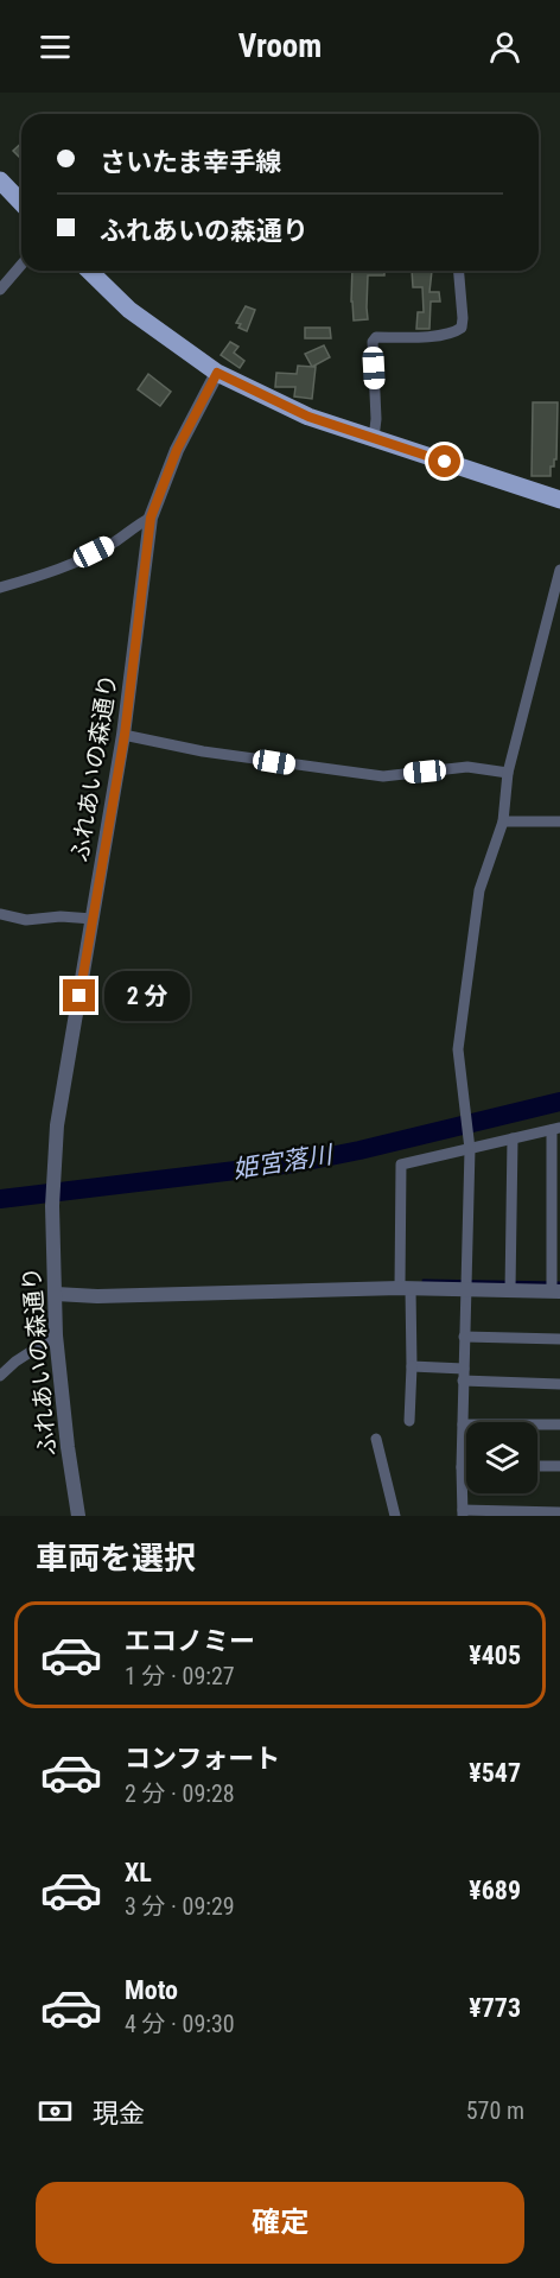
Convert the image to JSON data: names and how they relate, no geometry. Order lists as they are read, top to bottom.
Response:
{
  "streets": {
    "street": ["ふれあいの森通り"]
  },
  "water": ["姫宮落川"],
  "page": {
    "header": "Vroom",
    "banner": ["さいたま幸手線", "ふれあいの森通り"],
    "bubble": "2 分",
    "heading": "車両を選択",
    "list": [
      {
        "name": "エコノミー",
        "note": "1 分 · 09:27",
        "value": "¥405"
      },
      {
        "name": "コンフォート",
        "note": "2 分 · 09:28",
        "value": "¥547"
      },
      {
        "name": "XL",
        "note": "3 分 · 09:29",
        "value": "¥689"
      },
      {
        "name": "Moto",
        "note": "4 分 · 09:30",
        "value": "¥773"
      }
    ],
    "pay": ["現金", "570 m"],
    "buttons": "確定"
  }
}
